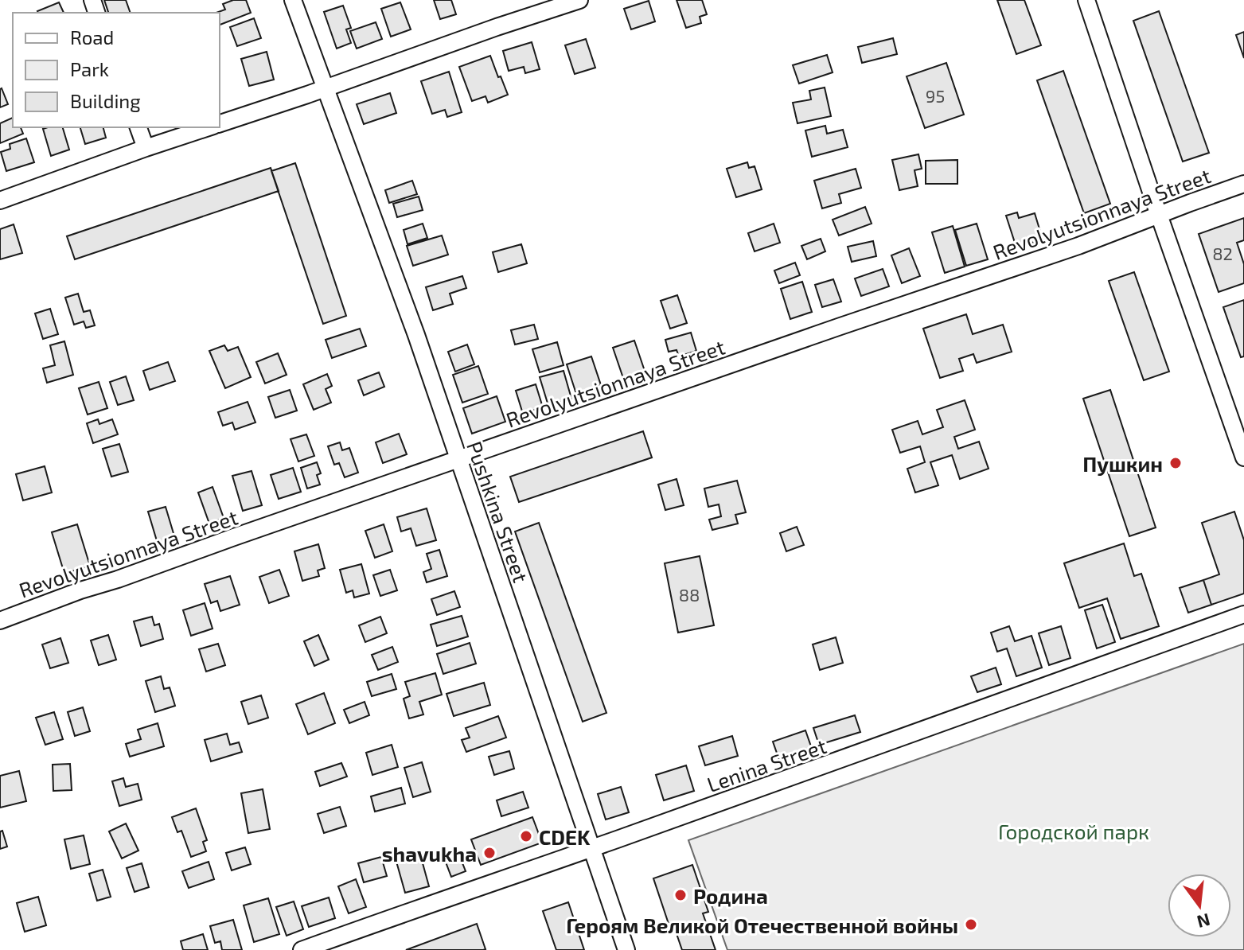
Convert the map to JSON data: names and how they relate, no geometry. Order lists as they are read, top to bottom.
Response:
{
  "streets": {
    "street": ["Revolyutsionnaya Street", "Pushkina Street", "Lenina Street"]
  },
  "crossings": [
    ["Revolyutsionnaya Street", "Pushkina Street"],
    ["Pushkina Street", "Lenina Street"]
  ],
  "parks": ["Городской парк"],
  "places": [
    "Пушкин",
    "CDEK",
    "shavukha",
    "Родина",
    "Героям Великой Отечественной войны"
  ],
  "house_numbers": ["95", "82", "88"],
  "legend": ["Road", "Park", "Building"],
  "north": "bottom"
}
